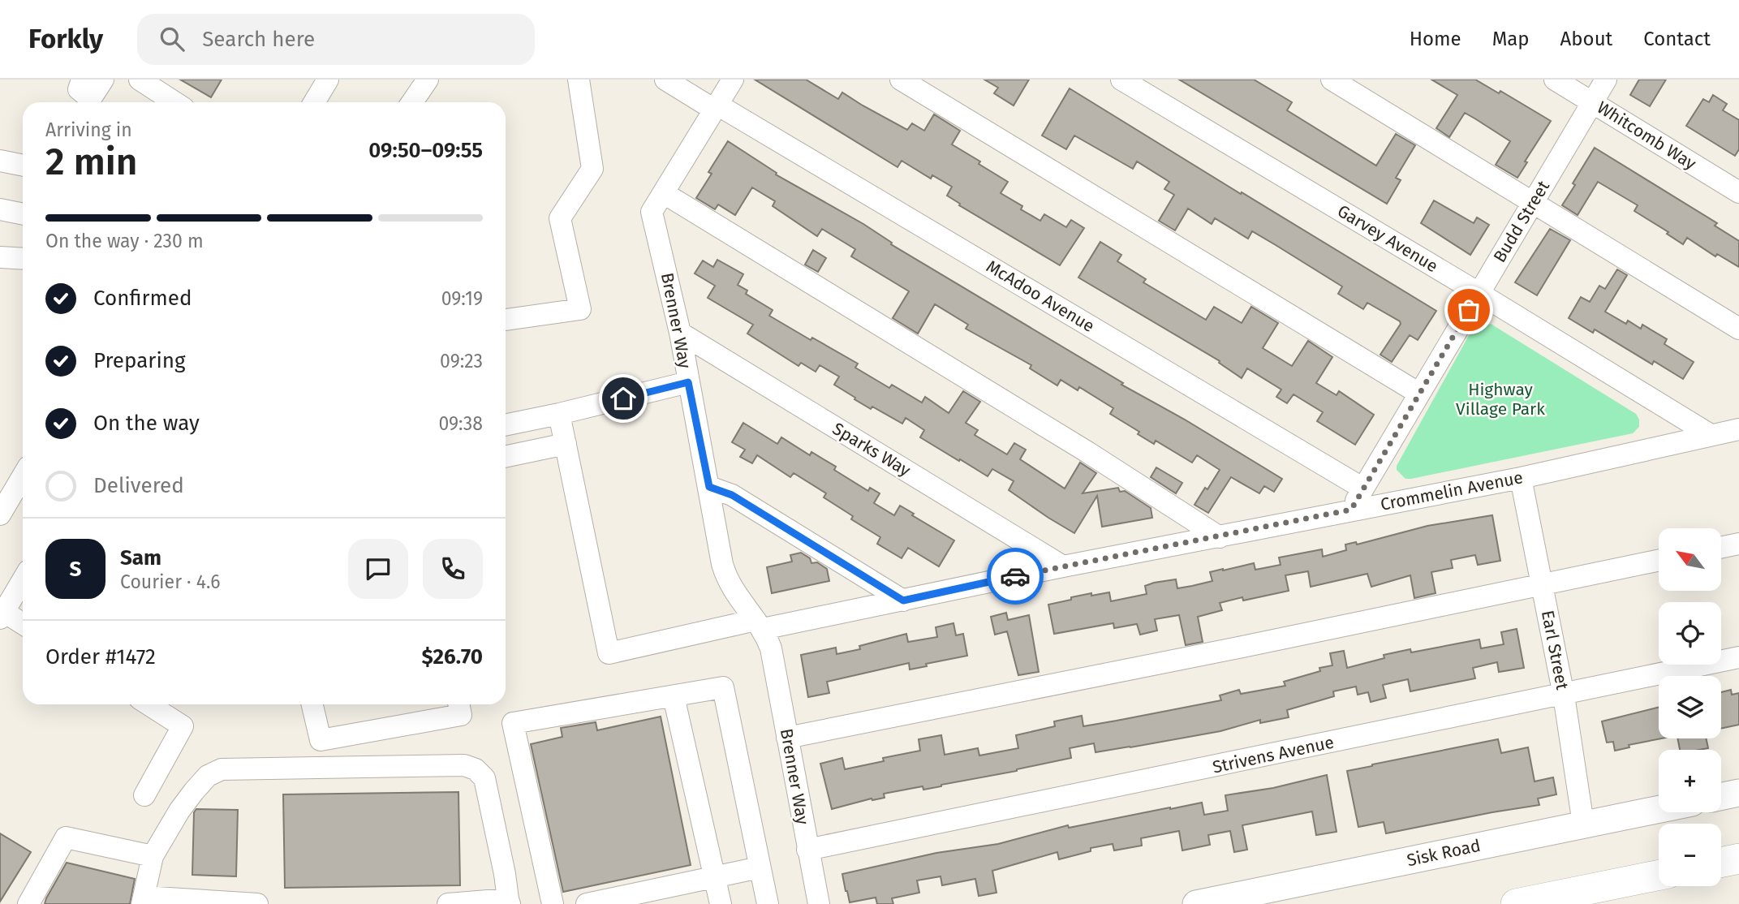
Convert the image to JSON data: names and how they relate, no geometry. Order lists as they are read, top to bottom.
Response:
{
  "streets": {
    "main road": ["Sisk Road"],
    "street": [
      "Whitcomb Way",
      "Budd Street",
      "Garvey Avenue",
      "McAdoo Avenue",
      "Brenner Way",
      "Sparks Way",
      "Crommelin Avenue",
      "Earl Street",
      "Strivens Avenue"
    ]
  },
  "crossings": [
    ["Whitcomb Way", "Budd Street"],
    ["Budd Street", "Garvey Avenue"],
    ["Budd Street", "McAdoo Avenue"],
    ["Budd Street", "Crommelin Avenue"],
    ["Garvey Avenue", "Crommelin Avenue"],
    ["McAdoo Avenue", "Brenner Way"],
    ["Brenner Way", "Sparks Way"],
    ["Brenner Way", "Crommelin Avenue"],
    ["Brenner Way", "Strivens Avenue"],
    ["Sparks Way", "Crommelin Avenue"],
    ["Crommelin Avenue", "Earl Street"],
    ["Earl Street", "Strivens Avenue"],
    ["Earl Street", "Sisk Road"]
  ],
  "parks": ["Highway Village Park"],
  "north": "top left",
  "page": {
    "header": "Forkly",
    "search": "Search here",
    "nav": [
      "Home",
      "Map",
      "About",
      "Contact"
    ],
    "heading": ["2 min", "Arriving in", "09:50–09:55"],
    "panel": [
      "Sam",
      "Courier · 4.6",
      "Order #1472",
      "$26.70"
    ],
    "bar": "On the way · 230 m",
    "list": [
      ["Confirmed", "09:19"],
      ["Preparing", "09:23"],
      ["On the way", "09:38"],
      "Delivered"
    ],
    "map_buttons": ["+", "−"],
    "round": "S"
  }
}
